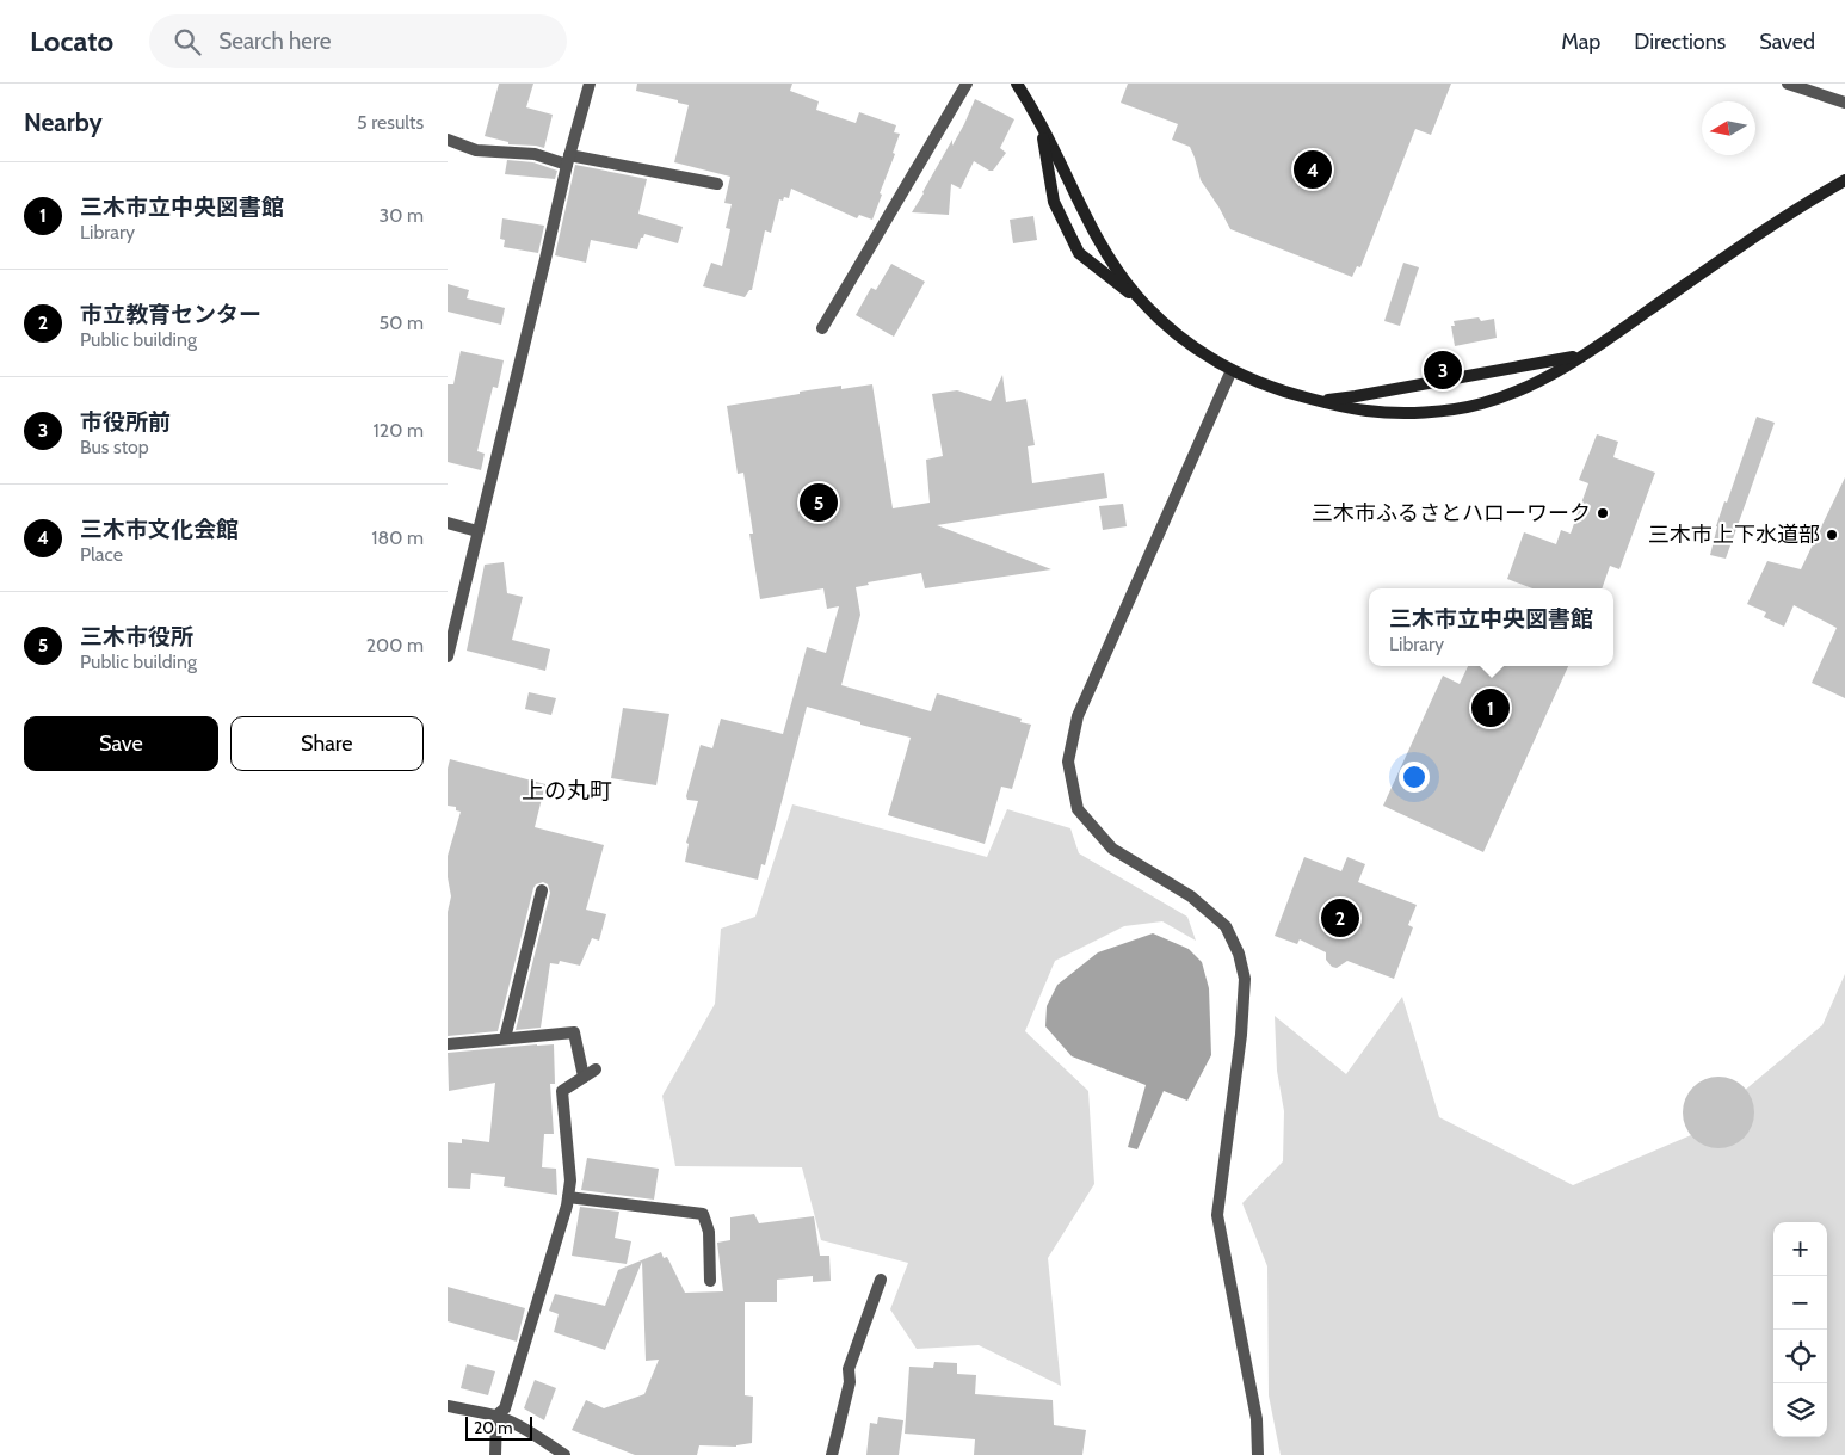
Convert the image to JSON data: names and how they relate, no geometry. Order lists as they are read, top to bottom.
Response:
{
  "districts": ["上の丸町"],
  "places": ["三木市ふるさとハローワーク", "三木市上下水道部"],
  "scale_bar": "20 m",
  "north": "left",
  "page": {
    "header": "Locato",
    "search": "Search here",
    "nav": ["Map", "Directions", "Saved"],
    "heading": ["Nearby", "5 results"],
    "pins": [
      "4",
      "3",
      "5",
      "1",
      "2"
    ],
    "list": [
      {
        "mark": "1",
        "name": "三木市立中央図書館",
        "note": "Library",
        "value": "30 m"
      },
      {
        "mark": "2",
        "name": "市立教育センター",
        "note": "Public building",
        "value": "50 m"
      },
      {
        "mark": "3",
        "name": "市役所前",
        "note": "Bus stop",
        "value": "120 m"
      },
      {
        "mark": "4",
        "name": "三木市文化会館",
        "note": "Place",
        "value": "180 m"
      },
      {
        "mark": "5",
        "name": "三木市役所",
        "note": "Public building",
        "value": "200 m"
      }
    ],
    "popup": ["三木市立中央図書館", "Library"],
    "buttons": ["Save", "Share"],
    "map_buttons": ["+", "−"],
    "scale": "20 m"
  }
}
